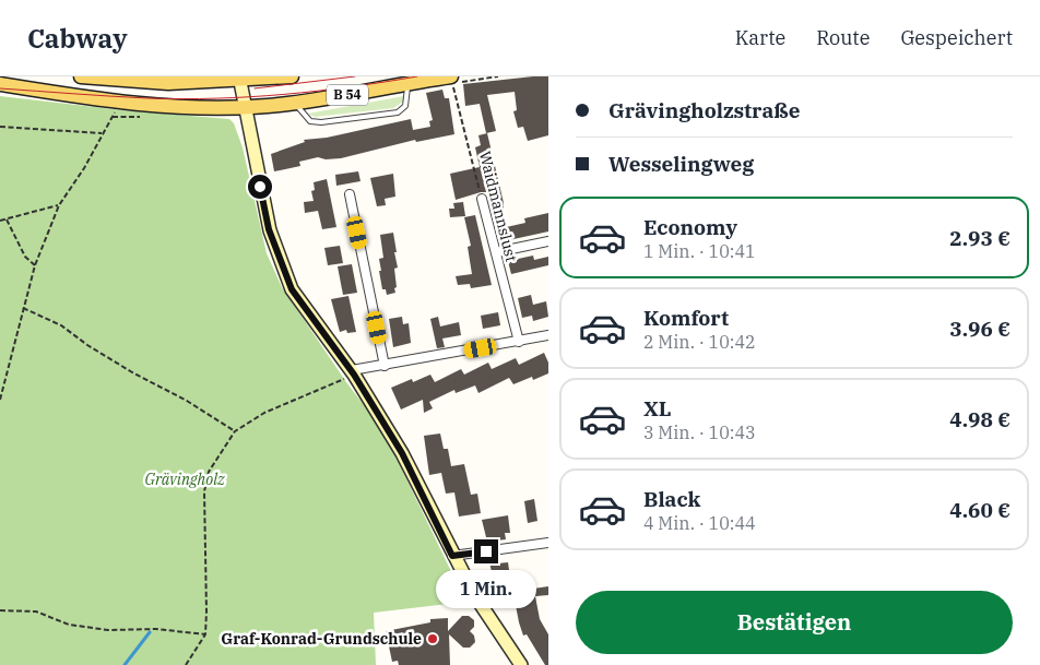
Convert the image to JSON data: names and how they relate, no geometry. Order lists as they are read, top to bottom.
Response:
{
  "streets": {
    "main road": ["B 54"],
    "street": ["Waidmannslust"]
  },
  "crossings": [
    ["B 54", "Waidmannslust"]
  ],
  "parks": ["Grävingholz"],
  "places": ["Graf-Konrad-Grundschule"],
  "page": {
    "header": "Cabway",
    "nav": ["Karte", "Route", "Gespeichert"],
    "banner": ["Grävingholzstraße", "Wesselingweg"],
    "list": [
      {
        "name": "Economy",
        "note": "1 Min. · 10:41",
        "value": "2.93 €"
      },
      {
        "name": "Komfort",
        "note": "2 Min. · 10:42",
        "value": "3.96 €"
      },
      {
        "name": "XL",
        "note": "3 Min. · 10:43",
        "value": "4.98 €"
      },
      {
        "name": "Black",
        "note": "4 Min. · 10:44",
        "value": "4.60 €"
      }
    ],
    "bubble": "1 Min.",
    "buttons": "Bestätigen"
  }
}
